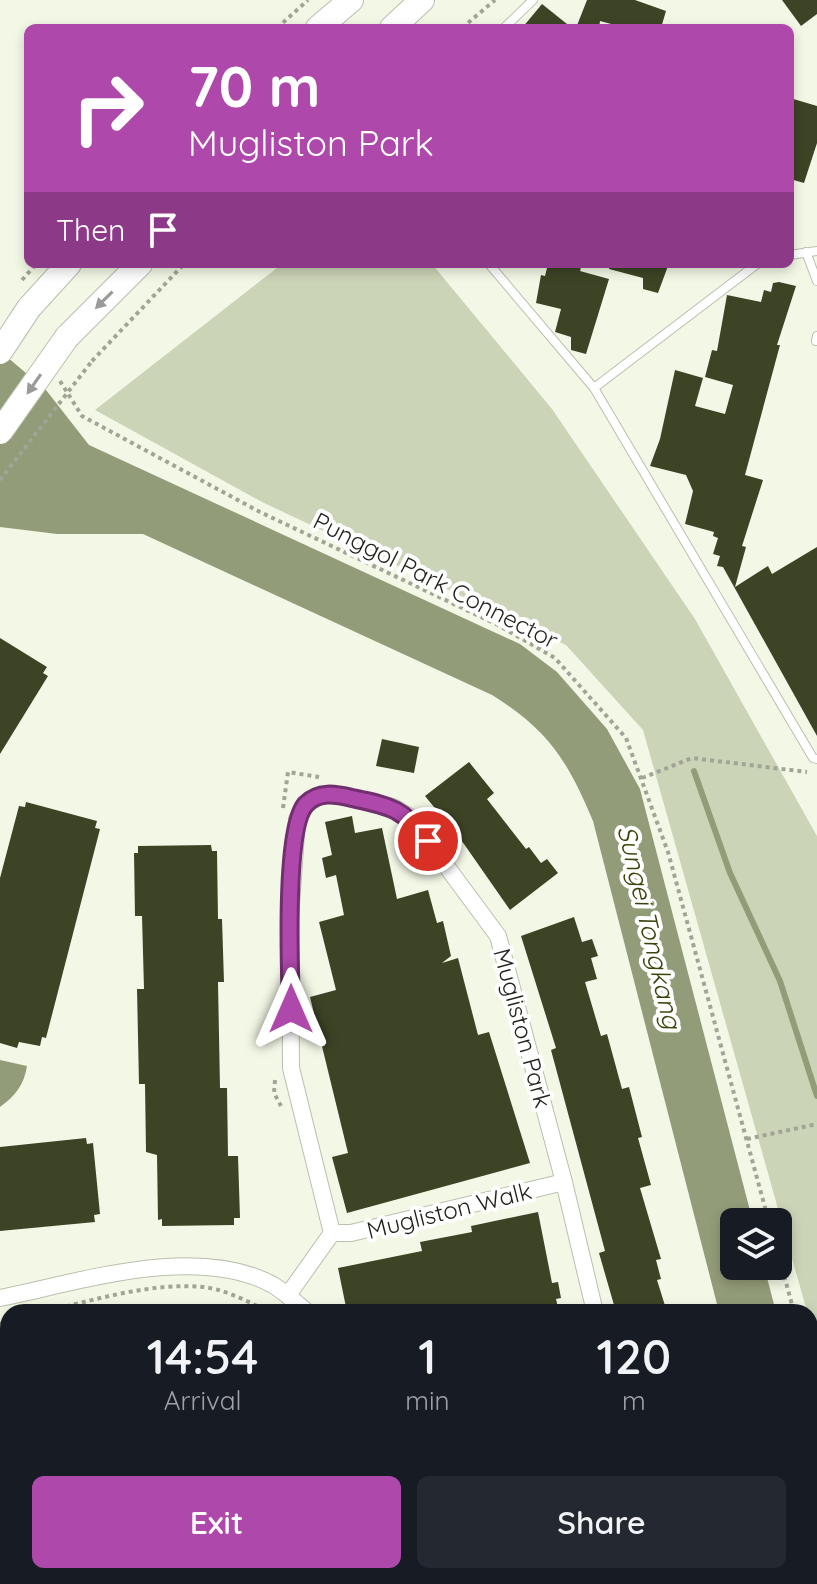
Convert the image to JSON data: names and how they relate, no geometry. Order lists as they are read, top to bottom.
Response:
{
  "streets": {
    "street": ["Mugliston Park", "Mugliston Walk"],
    "path": ["Punggol Park Connector"]
  },
  "crossings": [
    ["Mugliston Park", "Mugliston Walk"]
  ],
  "water": ["Sungei Tongkang"],
  "page": {
    "turn": ["70 m", "Mugliston Park"],
    "then": "Then",
    "eta": [
      "14:54",
      "Arrival",
      "1",
      "min",
      "120",
      "m"
    ],
    "buttons": ["Exit", "Share"]
  }
}
